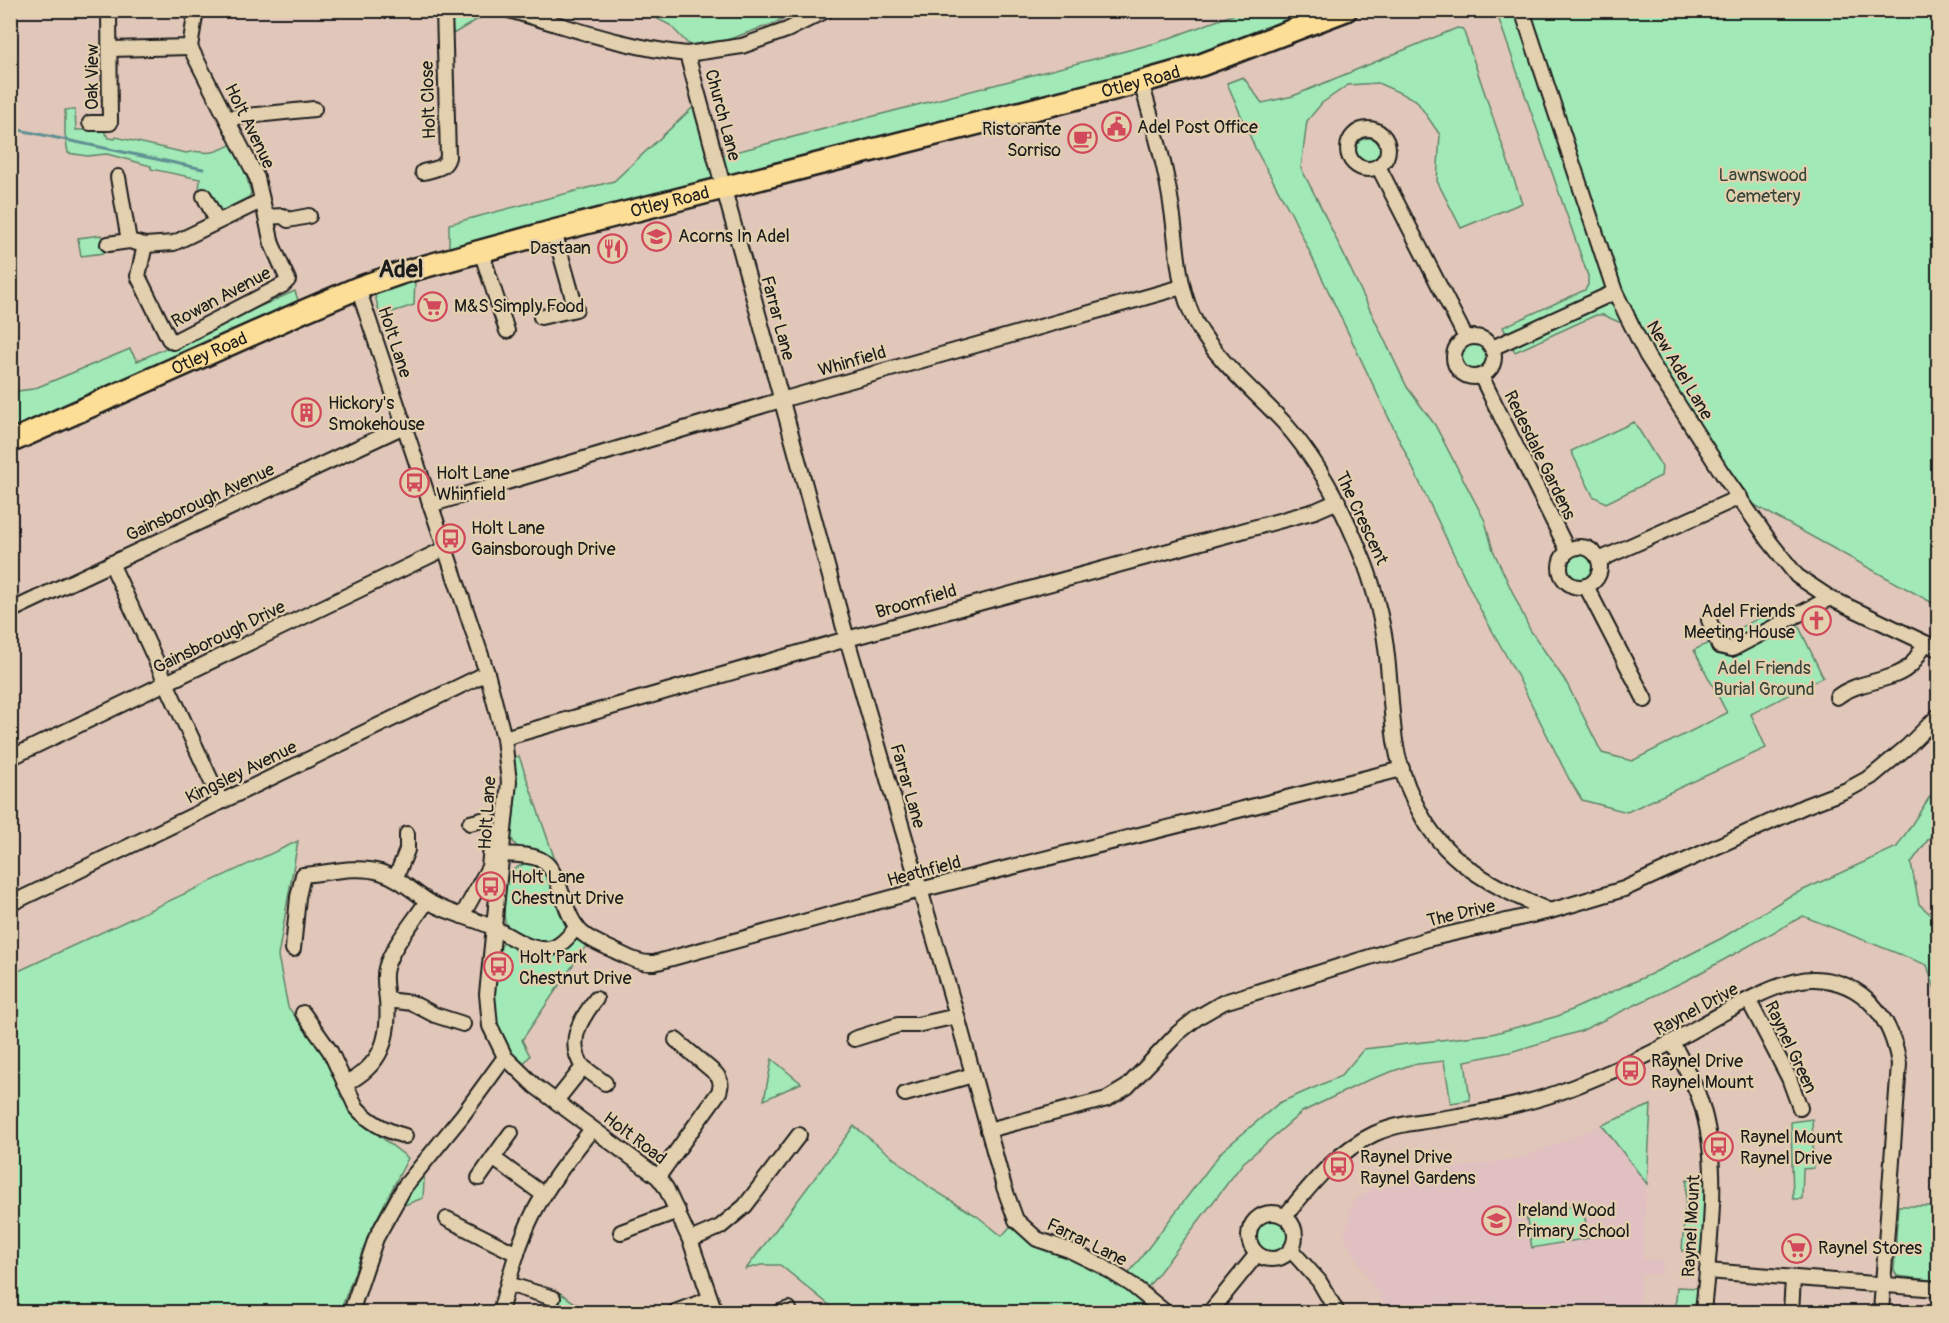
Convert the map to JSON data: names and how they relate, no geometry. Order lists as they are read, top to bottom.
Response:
{
  "streets": {
    "highway": ["Otley Road"],
    "street": [
      "Oak View",
      "Holt Close",
      "Church Lane",
      "Holt Avenue",
      "Rowan Avenue",
      "Farrar Lane",
      "Holt Lane",
      "Whinfield",
      "New Adel Lane",
      "Redesdale Gardens",
      "Gainsborough Avenue",
      "The Crescent",
      "Broomfield",
      "Gainsborough Drive",
      "Kingsley Avenue",
      "Heathfield",
      "The Drive",
      "Raynel Drive",
      "Raynel Green",
      "Holt Road",
      "Raynel Mount"
    ]
  },
  "crossings": [
    ["Otley Road", "Church Lane"],
    ["Otley Road", "Farrar Lane"],
    ["Otley Road", "Holt Lane"],
    ["Otley Road", "The Crescent"],
    ["Church Lane", "Farrar Lane"],
    ["Holt Avenue", "Rowan Avenue"],
    ["Farrar Lane", "Whinfield"],
    ["Farrar Lane", "Broomfield"],
    ["Farrar Lane", "Heathfield"],
    ["Farrar Lane", "The Drive"],
    ["Holt Lane", "Whinfield"],
    ["Holt Lane", "Gainsborough Avenue"],
    ["Holt Lane", "Broomfield"],
    ["Holt Lane", "Gainsborough Drive"],
    ["Holt Lane", "Kingsley Avenue"],
    ["Holt Lane", "Heathfield"],
    ["Holt Lane", "Holt Road"],
    ["Whinfield", "The Crescent"],
    ["The Crescent", "Broomfield"],
    ["The Crescent", "Heathfield"],
    ["The Crescent", "The Drive"],
    ["Raynel Drive", "Raynel Green"],
    ["Raynel Drive", "Raynel Mount"]
  ],
  "districts": ["Adel"],
  "parks": ["Lawnswood Cemetery", "Adel Friends Burial Ground"],
  "places": {
    "public building": ["Adel Post Office"],
    "cafe": ["Ristorante Sorriso"],
    "school or university": ["Acorns In Adel", "Ireland Wood Primary School"],
    "restaurant": ["Dastaan"],
    "supermarket": ["M&S Simply Food", "Raynel Stores"],
    "building": ["Hickory's Smokehouse"],
    "bus stop": [
      "Holt Lane Whinfield",
      "Holt Lane Gainsborough Drive",
      "Holt Lane Chestnut Drive",
      "Holt Park Chestnut Drive",
      "Raynel Drive Raynel Mount",
      "Raynel Mount Raynel Drive",
      "Raynel Drive Raynel Gardens"
    ],
    "church": ["Adel Friends Meeting House"]
  }
}
